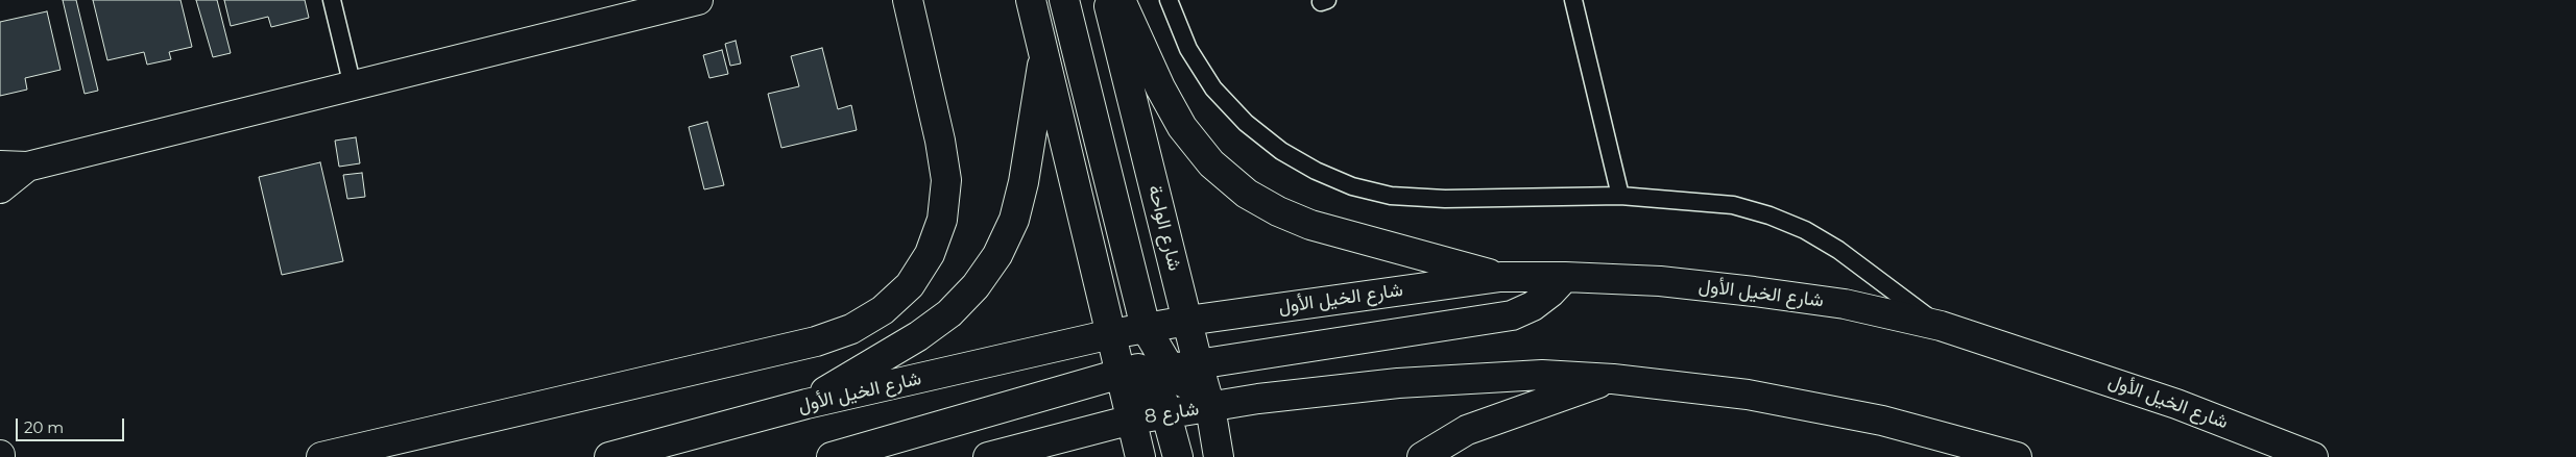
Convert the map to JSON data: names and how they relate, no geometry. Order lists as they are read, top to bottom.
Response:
{
  "streets": {
    "main road": ["شارع الواحة", "شارع الخيل الأول", "شارع 8"]
  },
  "crossings": [
    ["شارع الواحة", "شارع الخيل الأول"],
    ["شارع الواحة", "شارع 8"]
  ],
  "scale_bar": "20 m"
}
